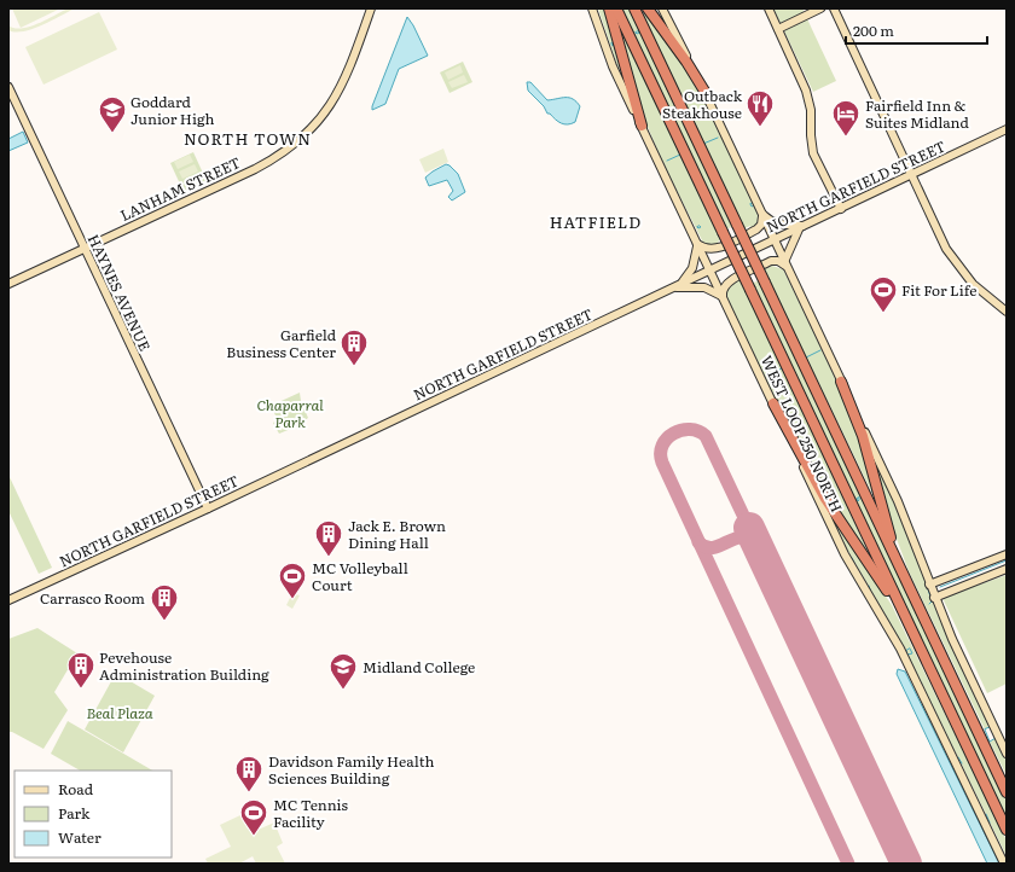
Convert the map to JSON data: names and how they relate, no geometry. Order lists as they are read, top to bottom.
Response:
{
  "streets": {
    "main road": [
      "NORTH GARFIELD STREET",
      "LANHAM STREET",
      "HAYNES AVENUE",
      "WEST LOOP 250 NORTH"
    ]
  },
  "crossings": [
    ["NORTH GARFIELD STREET", "HAYNES AVENUE"],
    ["NORTH GARFIELD STREET", "WEST LOOP 250 NORTH"],
    ["LANHAM STREET", "HAYNES AVENUE"]
  ],
  "districts": ["NORTH TOWN", "HATFIELD"],
  "parks": ["Chaparral Park", "Beal Plaza"],
  "places": {
    "restaurant": ["Outback Steakhouse"],
    "school or university": ["Goddard Junior High", "Midland College"],
    "hotel": ["Fairfield Inn & Suites Midland"],
    "sports": ["Fit For Life", "MC Volleyball Court", "MC Tennis Facility"],
    "building": [
      "Garfield Business Center",
      "Jack E. Brown Dining Hall",
      "Carrasco Room",
      "Pevehouse Administration Building",
      "Davidson Family Health Sciences Building"
    ]
  },
  "legend": ["Road", "Park", "Water"],
  "scale_bar": "200 m"
}
